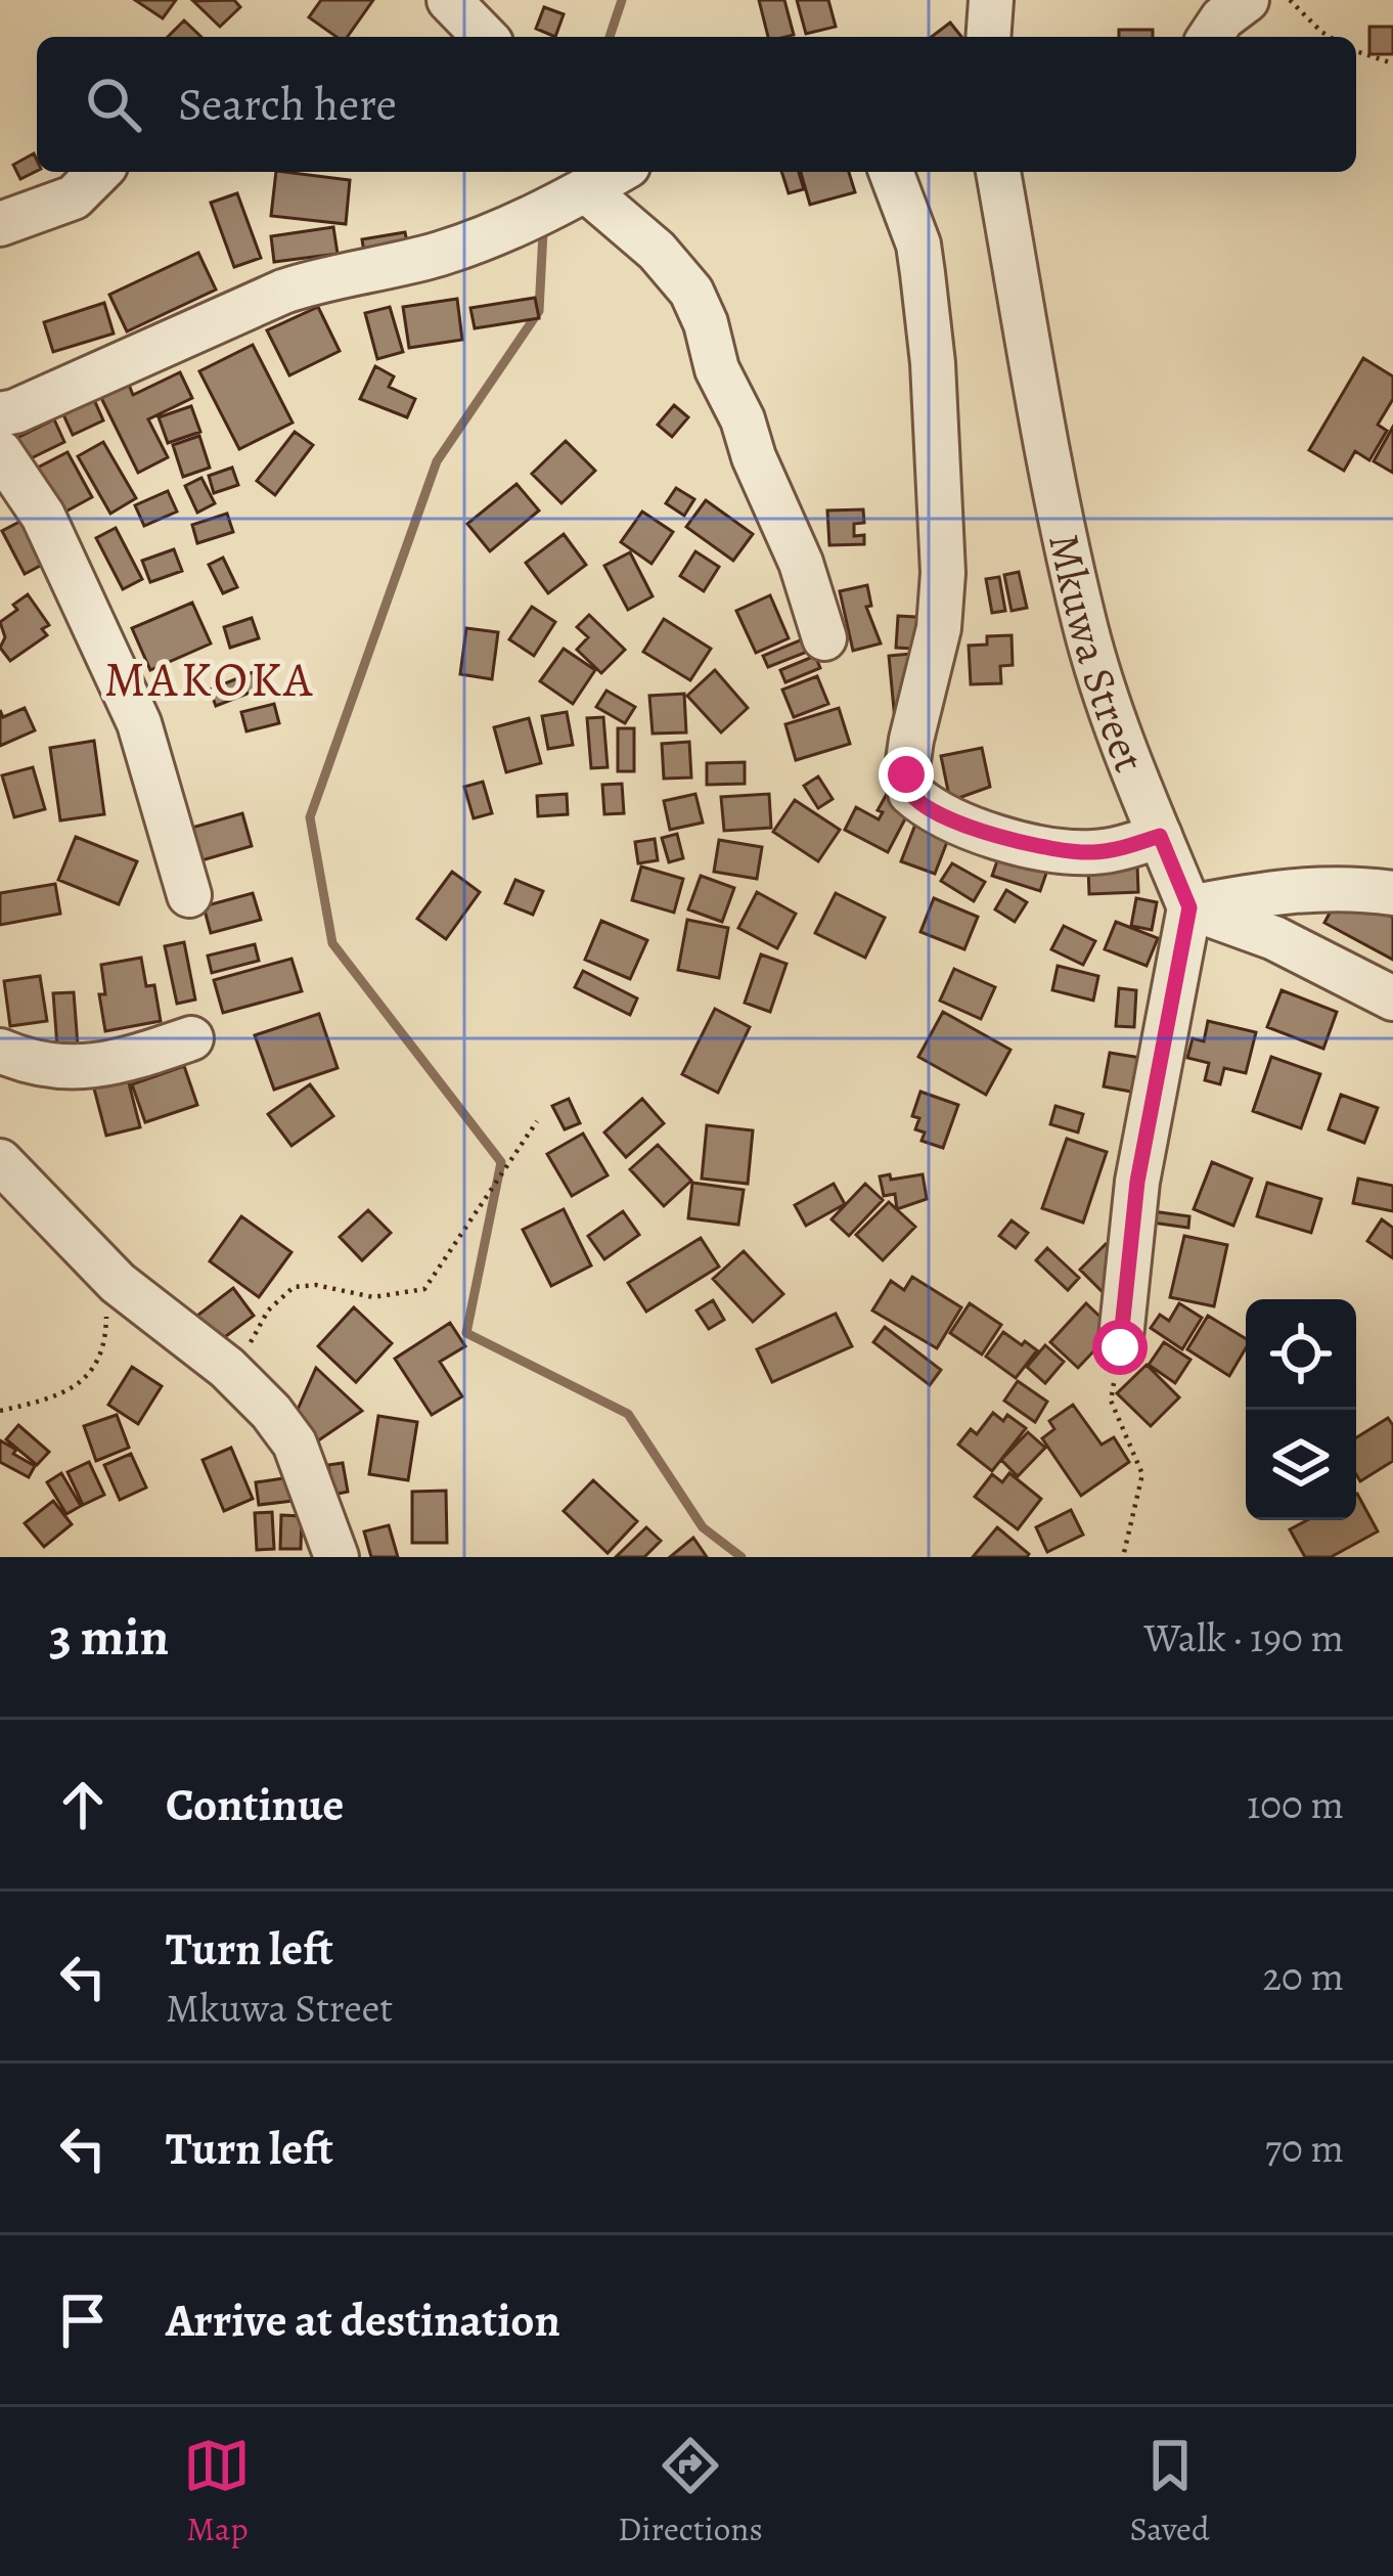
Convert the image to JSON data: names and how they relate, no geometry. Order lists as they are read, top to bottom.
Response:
{
  "streets": {
    "street": ["Mkuwa Street"]
  },
  "districts": ["MAKOKA"],
  "page": {
    "search": "Search here",
    "heading": ["3 min", "Walk · 190 m"],
    "list": [
      ["Continue", "100 m"],
      ["Turn left", "Mkuwa Street", "20 m"],
      ["Turn left", "70 m"],
      "Arrive at destination"
    ],
    "nav": ["Map", "Directions", "Saved"]
  }
}
